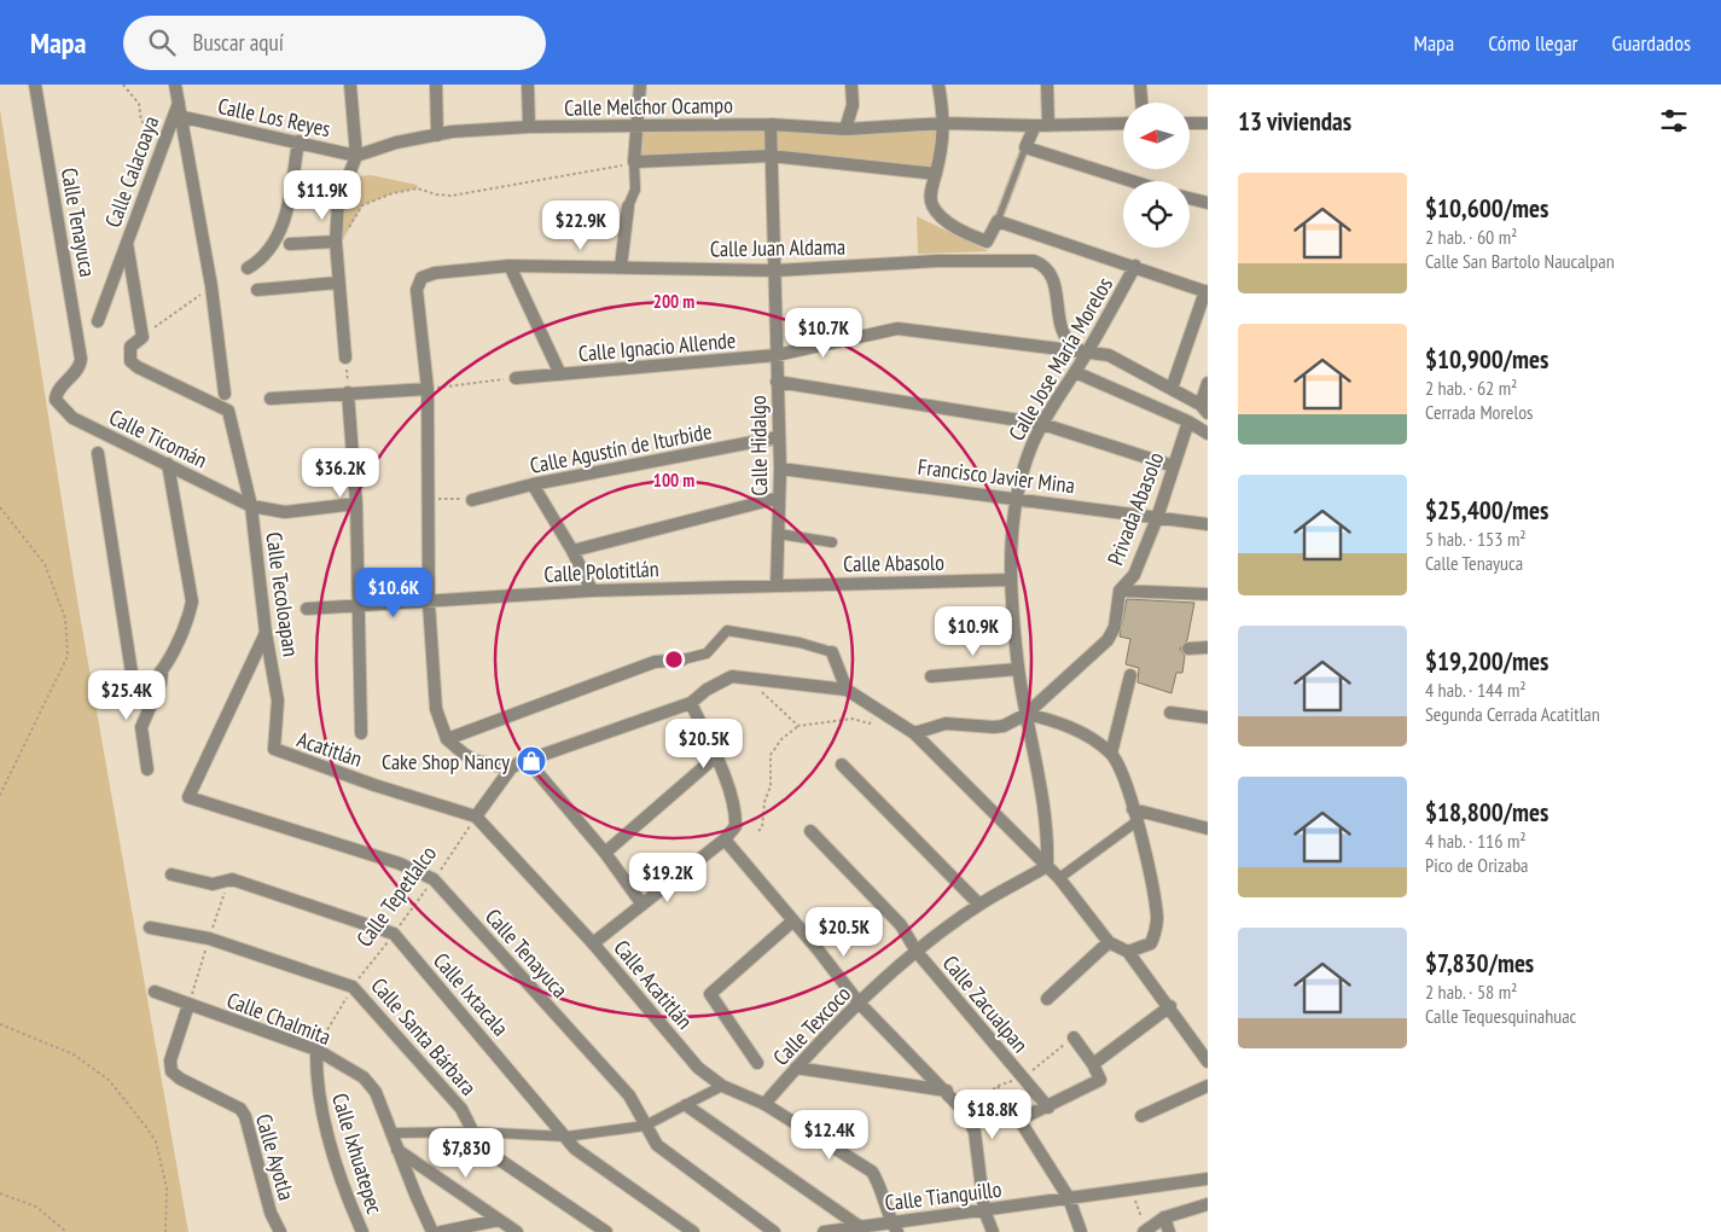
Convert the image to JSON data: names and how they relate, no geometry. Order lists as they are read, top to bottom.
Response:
{
  "streets": {
    "street": [
      "Calle Melchor Ocampo",
      "Calle Los Reyes",
      "Calle Calacoaya",
      "Calle Tenayuca",
      "Calle Juan Aldama",
      "Calle Ignacio Allende",
      "Calle Jose María Morelos",
      "Calle Ticomán",
      "Calle Hidalgo",
      "Calle Agustín de Iturbide",
      "Francisco Javier Mina",
      "Privada Abasolo",
      "Calle Abasolo",
      "Calle Polotitlán",
      "Calle Tecoloapan",
      "Acatitlán",
      "Calle Acatitlán",
      "Calle Ixtacala",
      "Calle Zacualpan",
      "Calle Chalmita",
      "Calle Texcoco",
      "Calle Santa Bárbara",
      "Calle Ixhuatepec",
      "Calle Ayotla",
      "Calle Tianguillo"
    ],
    "path": ["Calle Tepetlalco"]
  },
  "crossings": [
    ["Calle Melchor Ocampo", "Calle Los Reyes"],
    ["Calle Melchor Ocampo", "Calle Hidalgo"],
    ["Calle Tenayuca", "Calle Ticomán"],
    ["Calle Tenayuca", "Calle Tecoloapan"],
    ["Calle Tenayuca", "Calle Tepetlalco"],
    ["Calle Juan Aldama", "Calle Ignacio Allende"],
    ["Calle Juan Aldama", "Calle Jose María Morelos"],
    ["Calle Juan Aldama", "Calle Hidalgo"],
    ["Calle Ignacio Allende", "Calle Jose María Morelos"],
    ["Calle Ignacio Allende", "Calle Hidalgo"],
    ["Calle Jose María Morelos", "Francisco Javier Mina"],
    ["Calle Jose María Morelos", "Privada Abasolo"],
    ["Calle Jose María Morelos", "Calle Abasolo"],
    ["Calle Jose María Morelos", "Calle Texcoco"],
    ["Calle Ticomán", "Calle Tecoloapan"],
    ["Calle Hidalgo", "Calle Agustín de Iturbide"],
    ["Calle Hidalgo", "Francisco Javier Mina"],
    ["Calle Hidalgo", "Calle Abasolo"],
    ["Calle Hidalgo", "Calle Polotitlán"],
    ["Francisco Javier Mina", "Privada Abasolo"],
    ["Calle Abasolo", "Calle Polotitlán"],
    ["Calle Tecoloapan", "Acatitlán"],
    ["Acatitlán", "Calle Tepetlalco"],
    ["Acatitlán", "Calle Acatitlán"],
    ["Calle Tepetlalco", "Calle Acatitlán"],
    ["Calle Tepetlalco", "Calle Ixtacala"],
    ["Calle Tepetlalco", "Calle Chalmita"],
    ["Calle Tepetlalco", "Calle Santa Bárbara"],
    ["Calle Tepetlalco", "Calle Ixhuatepec"],
    ["Calle Acatitlán", "Calle Texcoco"],
    ["Calle Acatitlán", "Calle Tianguillo"],
    ["Calle Zacualpan", "Calle Texcoco"],
    ["Calle Chalmita", "Calle Ixhuatepec"],
    ["Calle Chalmita", "Calle Ayotla"]
  ],
  "places": {
    "shop": ["Cake Shop Nancy"]
  },
  "north": "left",
  "page": {
    "header": "Mapa",
    "search": "Buscar aquí",
    "nav": ["Mapa", "Cómo llegar", "Guardados"],
    "heading": "13 viviendas",
    "list": [
      {
        "name": "$10,600/mes",
        "note": "2 hab. · 60 m² · Calle San Bartolo Naucalpan"
      },
      {
        "name": "$10,900/mes",
        "note": "2 hab. · 62 m² · Cerrada Morelos"
      },
      {
        "name": "$25,400/mes",
        "note": "5 hab. · 153 m² · Calle Tenayuca"
      },
      {
        "name": "$19,200/mes",
        "note": "4 hab. · 144 m² · Segunda Cerrada Acatitlan"
      },
      {
        "name": "$18,800/mes",
        "note": "4 hab. · 116 m² · Pico de Orizaba"
      },
      {
        "name": "$7,830/mes",
        "note": "2 hab. · 58 m² · Calle Tequesquinahuac"
      }
    ],
    "price": [
      "$11.9K",
      "$22.9K",
      "$10.7K",
      "$36.2K",
      "$10.6K",
      "$10.9K",
      "$25.4K",
      "$20.5K",
      "$19.2K",
      "$20.5K",
      "$18.8K",
      "$12.4K",
      "$7,830"
    ]
  },
  "rings": ["200 m", "100 m"]
}
